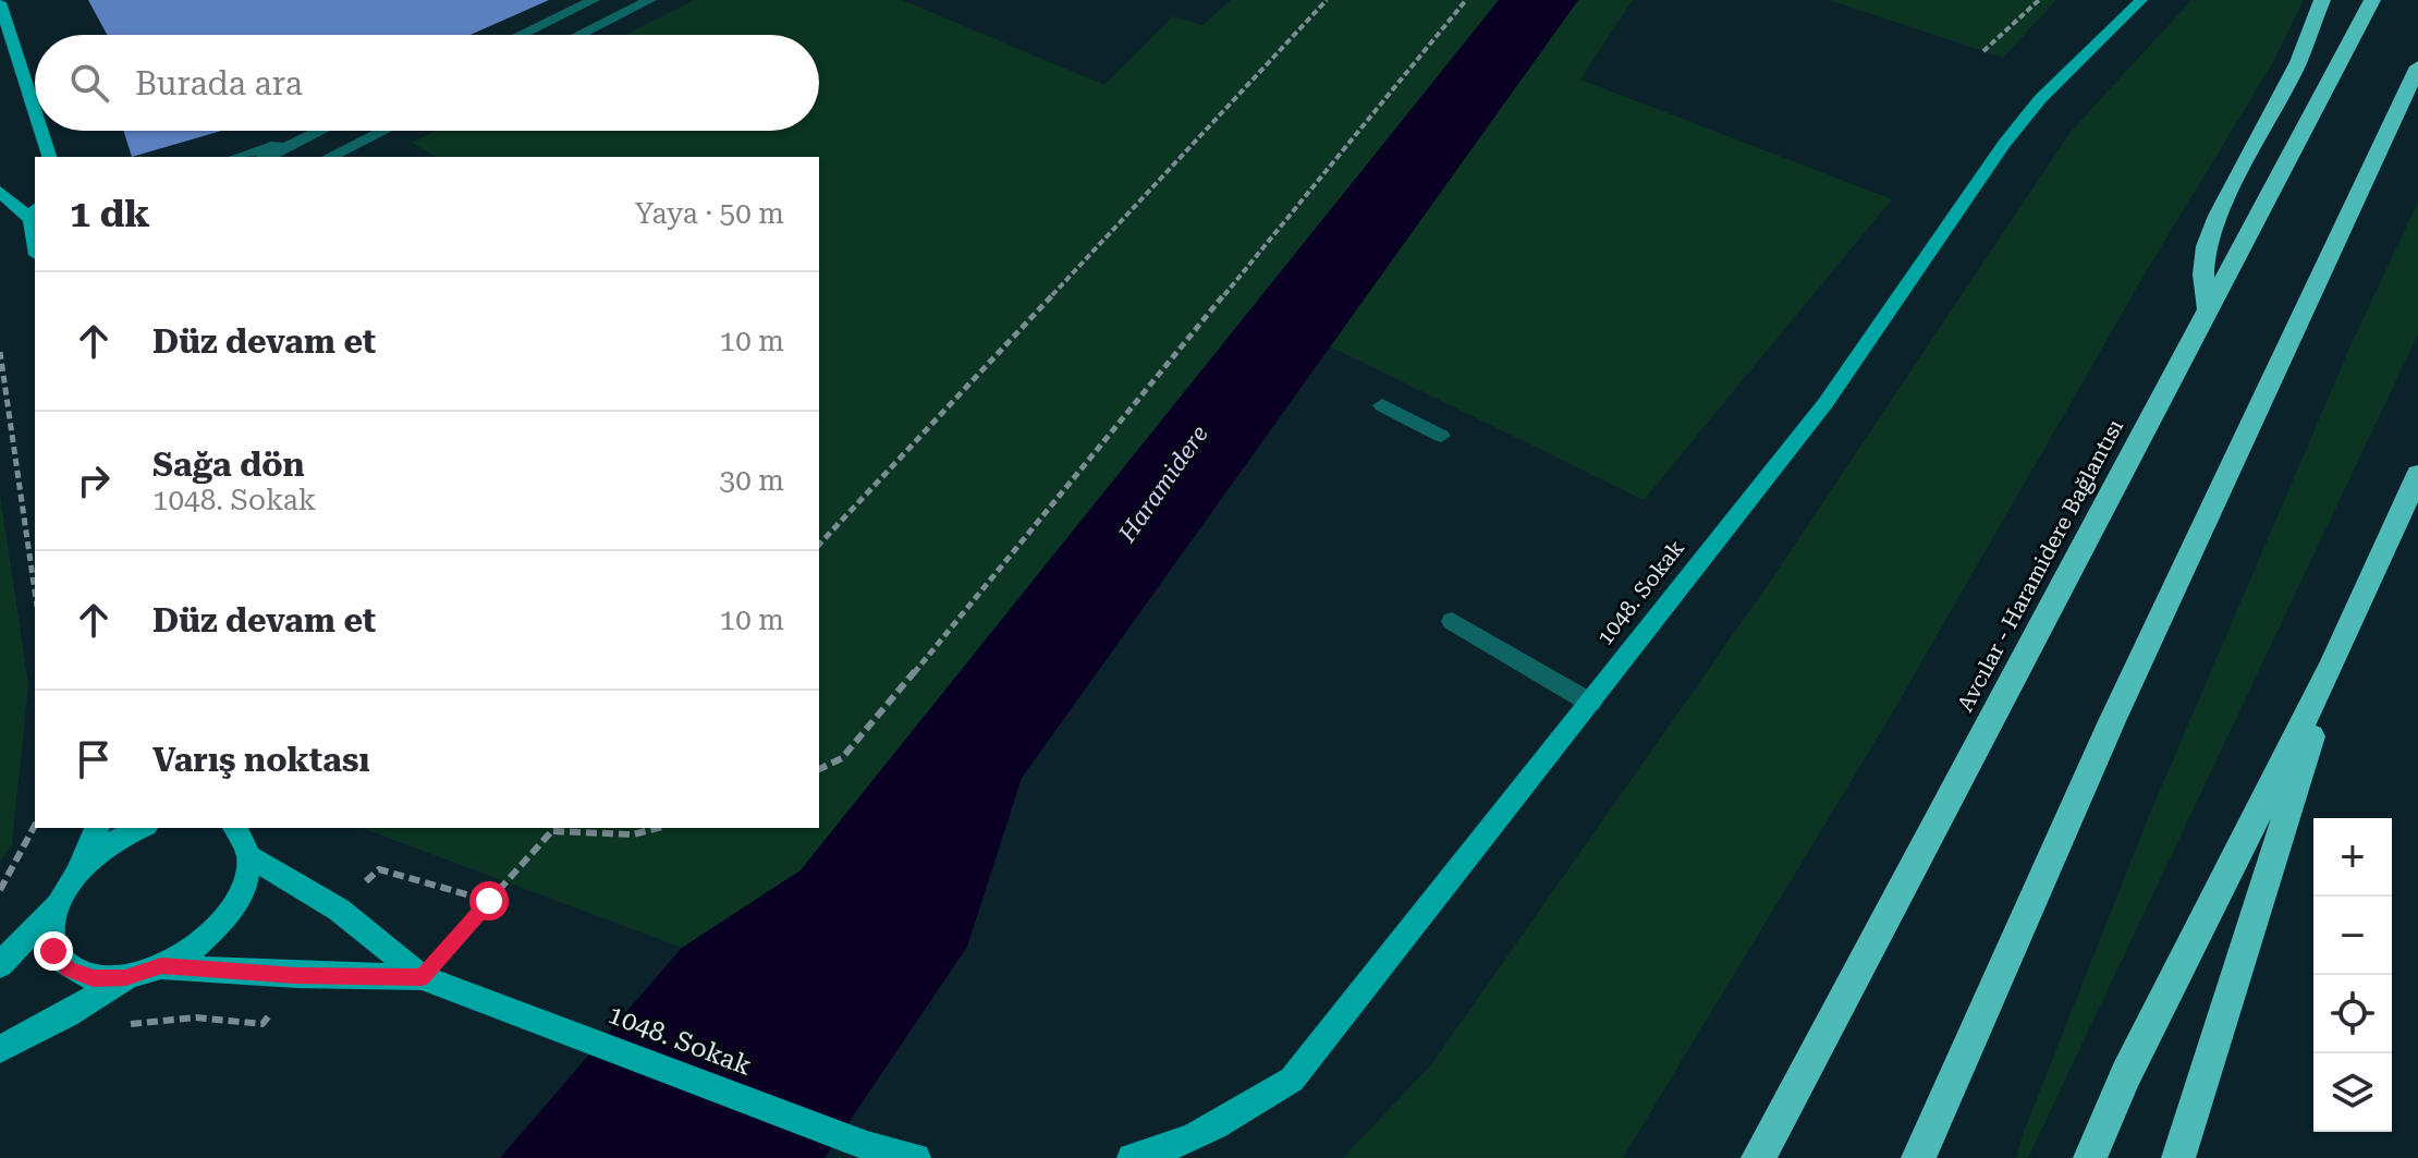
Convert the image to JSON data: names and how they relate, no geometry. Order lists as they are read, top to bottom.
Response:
{
  "streets": {
    "highway": ["Avcılar - Haramidere Bağlantısı"],
    "main road": ["1048. Sokak"]
  },
  "water": ["Haramidere"],
  "page": {
    "search": "Burada ara",
    "heading": ["1 dk", "Yaya · 50 m"],
    "list": [
      ["Düz devam et", "10 m"],
      ["Sağa dön", "1048. Sokak", "30 m"],
      ["Düz devam et", "10 m"],
      "Varış noktası"
    ],
    "map_buttons": ["+", "−"]
  }
}
